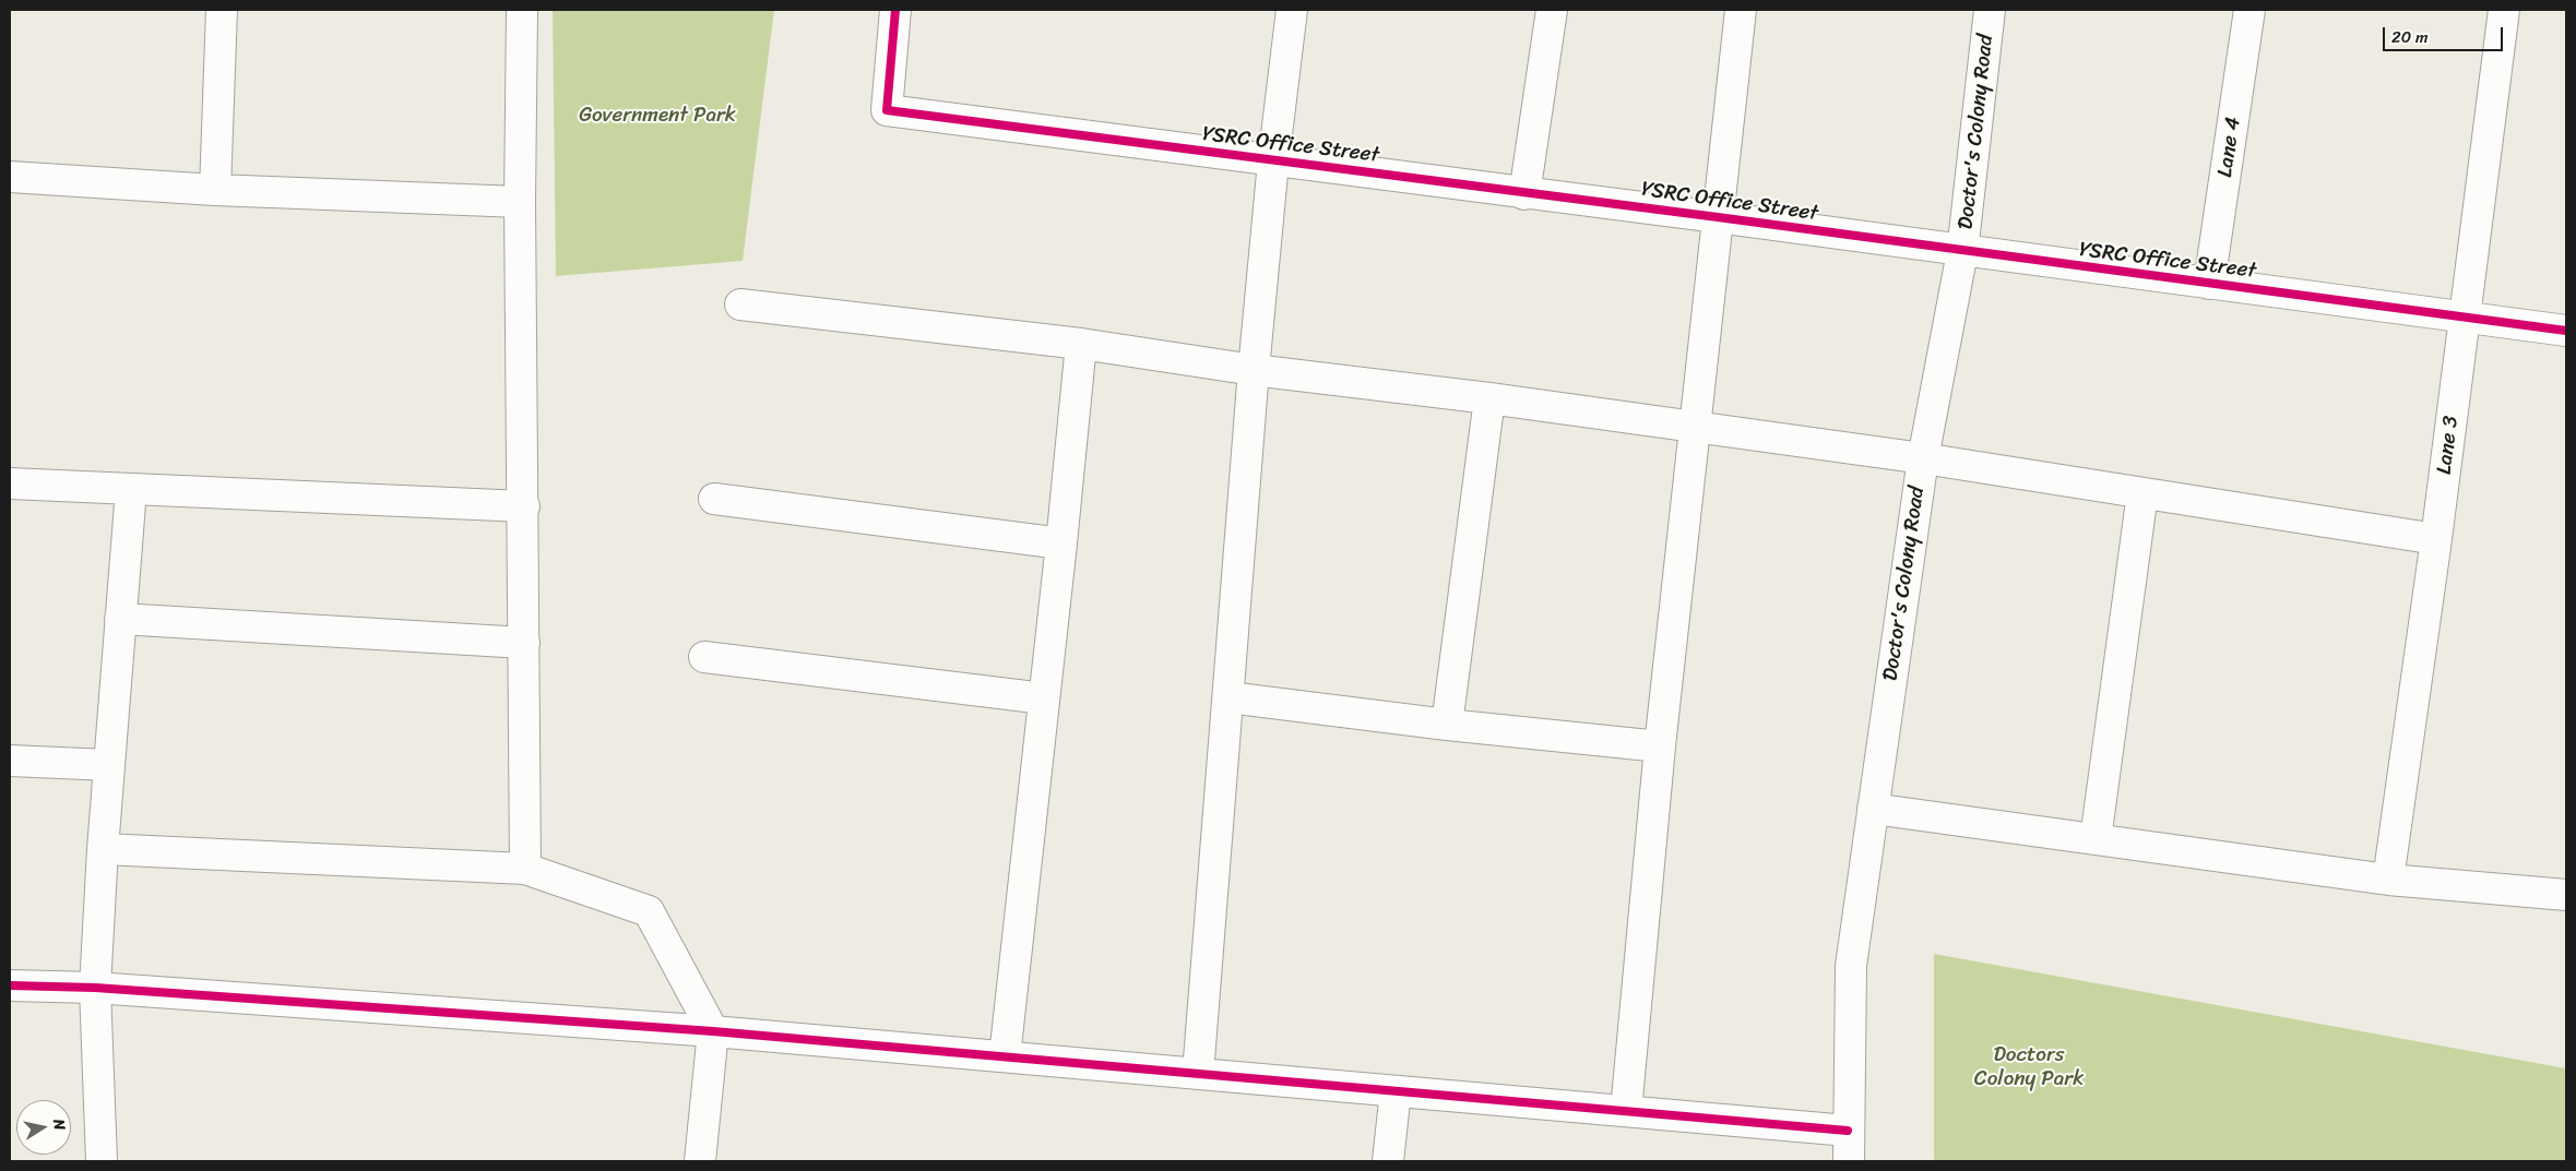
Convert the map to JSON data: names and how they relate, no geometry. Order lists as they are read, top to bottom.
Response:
{
  "streets": {
    "street": [
      "Doctor's Colony Road",
      "YSRC Office Street",
      "Lane 4",
      "Lane 3"
    ]
  },
  "crossings": [
    ["Doctor's Colony Road", "YSRC Office Street"],
    ["YSRC Office Street", "Lane 4"],
    ["YSRC Office Street", "Lane 3"]
  ],
  "parks": ["Government Park", "Doctors Colony Park"],
  "scale_bar": "20 m",
  "north": "right"
}
